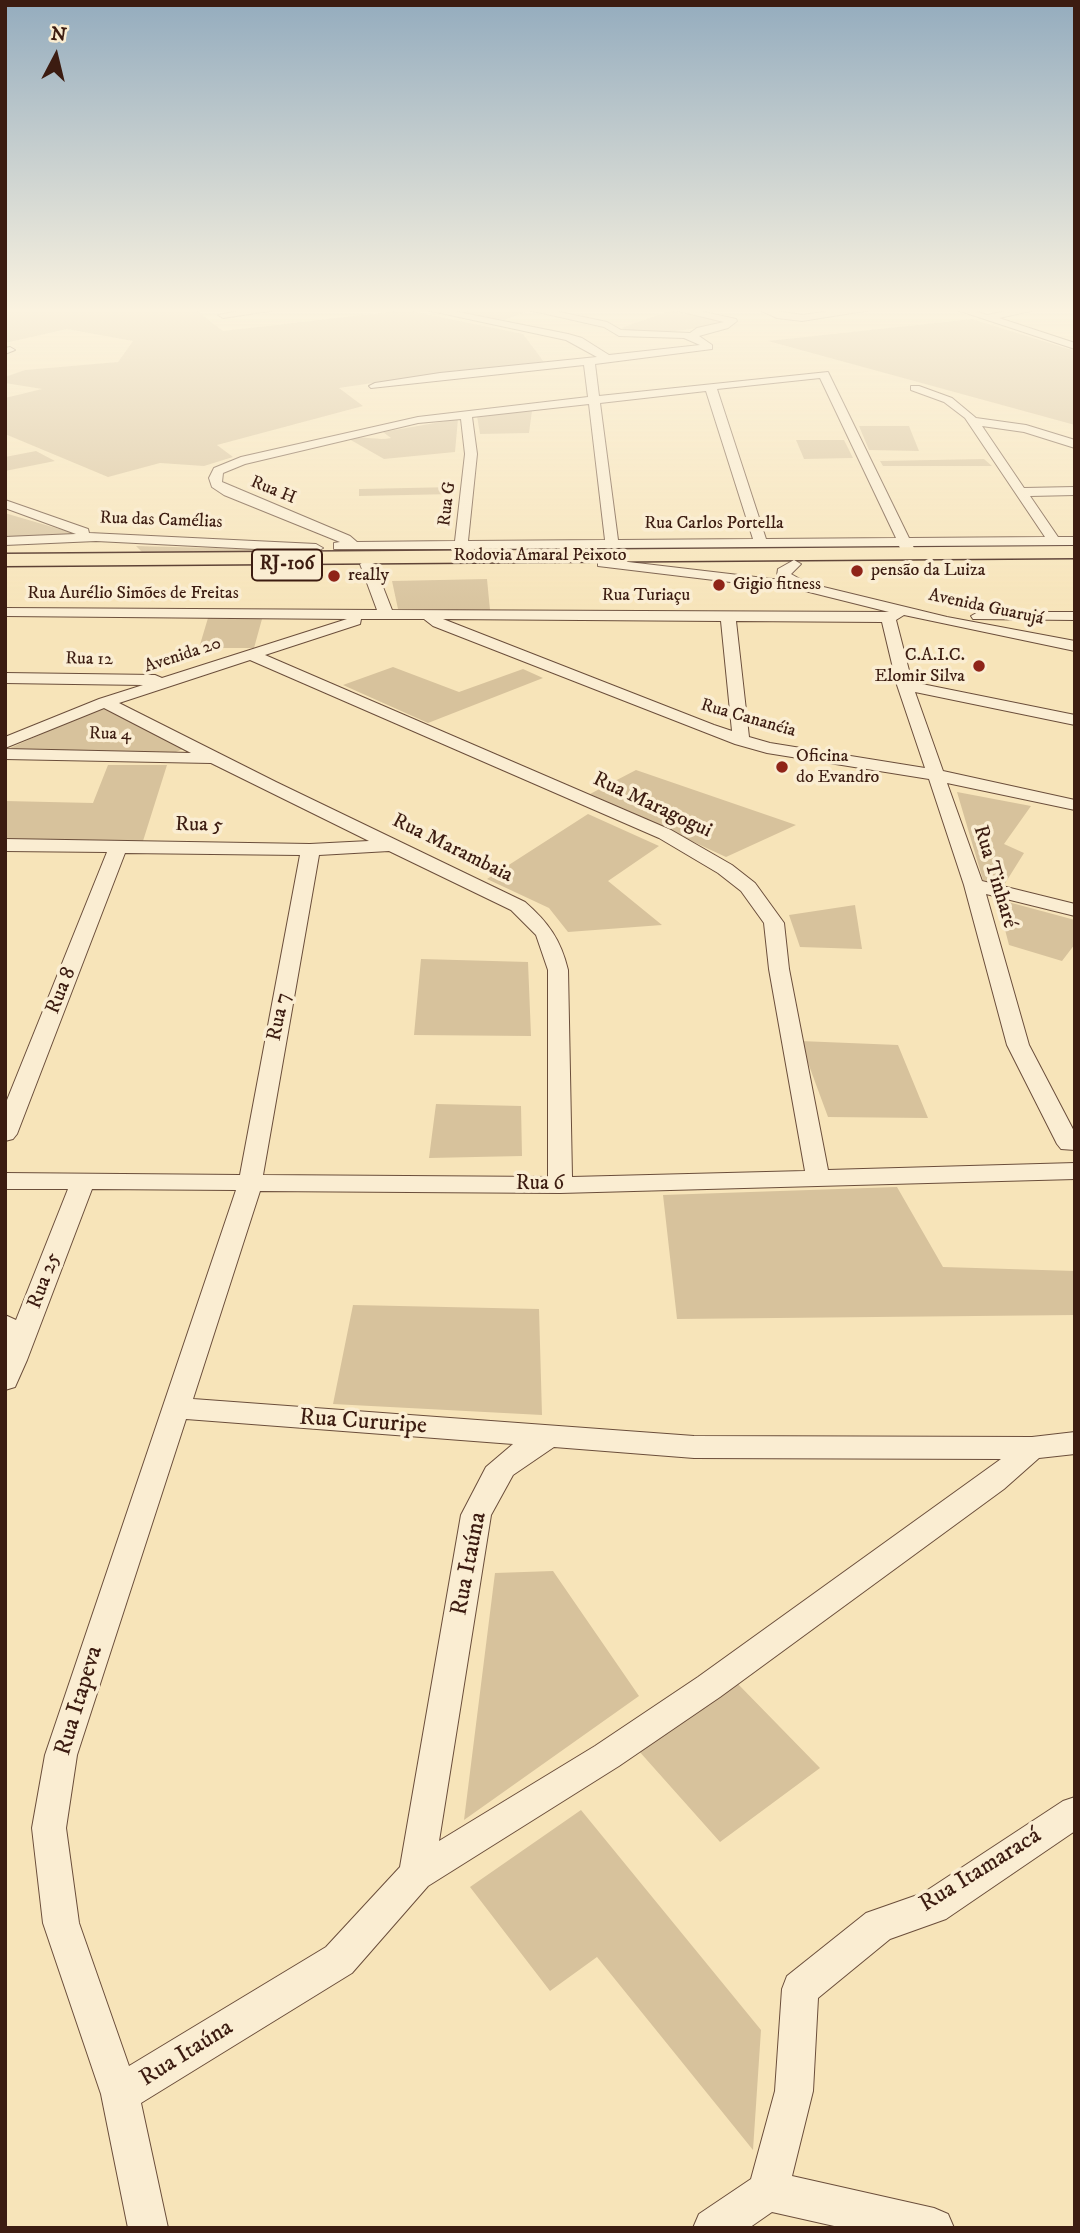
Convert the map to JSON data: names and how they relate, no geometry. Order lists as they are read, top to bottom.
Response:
{
  "streets": {
    "highway": ["Rodovia Amaral Peixoto", "RJ-106"],
    "street": [
      "Rua H",
      "Rua G",
      "Rua das Camélias",
      "Rua Carlos Portella",
      "Rua Aurélio Simões de Freitas",
      "Rua Turiaçu",
      "Avenida Guarujá",
      "Avenida 20",
      "Rua 12",
      "Rua Cananéia",
      "Rua 4",
      "Rua Maragogui",
      "Rua 5",
      "Rua Marambaia",
      "Rua Tinharé",
      "Rua 8",
      "Rua 7",
      "Rua 6",
      "Rua 25",
      "Rua Cururipe",
      "Rua Itaúna",
      "Rua Itapeva",
      "Rua Itamaracá"
    ]
  },
  "crossings": [
    ["Rua H", "Rua G"],
    ["Rua H", "Rua das Camélias"],
    ["Rua H", "Rua Carlos Portella"],
    ["Rua H", "Rodovia Amaral Peixoto"],
    ["Rua G", "Rua Carlos Portella"],
    ["Rua G", "Rodovia Amaral Peixoto"],
    ["Rua das Camélias", "Rodovia Amaral Peixoto"],
    ["Rua Carlos Portella", "Rodovia Amaral Peixoto"],
    ["Rodovia Amaral Peixoto", "Avenida Guarujá"],
    ["Rua Aurélio Simões de Freitas", "Rua Turiaçu"],
    ["Rua Aurélio Simões de Freitas", "Avenida 20"],
    ["Rua Turiaçu", "Avenida Guarujá"],
    ["Rua Turiaçu", "Avenida 20"],
    ["Rua Turiaçu", "Rua Cananéia"],
    ["Rua Turiaçu", "Rua Tinharé"],
    ["Avenida Guarujá", "Rua Tinharé"],
    ["Avenida 20", "Rua 12"],
    ["Avenida 20", "Rua Maragogui"],
    ["Avenida 20", "Rua Marambaia"],
    ["Rua Cananéia", "Rua Tinharé"],
    ["Rua 4", "Rua Marambaia"],
    ["Rua Maragogui", "Rua 6"],
    ["Rua 5", "Rua Marambaia"],
    ["Rua 5", "Rua 8"],
    ["Rua 5", "Rua 7"],
    ["Rua Marambaia", "Rua 6"],
    ["Rua 7", "Rua 6"],
    ["Rua 7", "Rua Itapeva"],
    ["Rua 6", "Rua 25"],
    ["Rua 6", "Rua Itapeva"],
    ["Rua Cururipe", "Rua Itaúna"],
    ["Rua Cururipe", "Rua Itapeva"],
    ["Rua Itaúna", "Rua Itapeva"]
  ],
  "places": [
    "pensão da Luiza",
    "really",
    "Gigio fitness",
    "C.A.I.C. Elomir Silva",
    "Oficina do Evandro"
  ],
  "north": "top"
}
